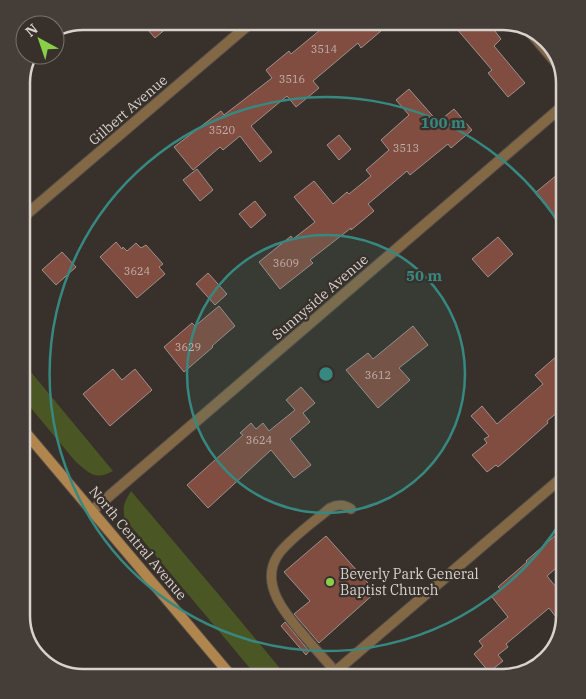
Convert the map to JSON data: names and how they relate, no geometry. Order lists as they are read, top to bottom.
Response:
{
  "streets": {
    "main road": ["North Central Avenue"],
    "street": ["Gilbert Avenue", "Sunnyside Avenue"]
  },
  "crossings": [
    ["Sunnyside Avenue", "North Central Avenue"]
  ],
  "places": ["Beverly Park General Baptist Church"],
  "house_numbers": [
    "3514",
    "3516",
    "3520",
    "3513",
    "3609",
    "3624",
    "3629",
    "3612",
    "3624"
  ],
  "north": "top left",
  "rings": ["100 m", "50 m"]
}
